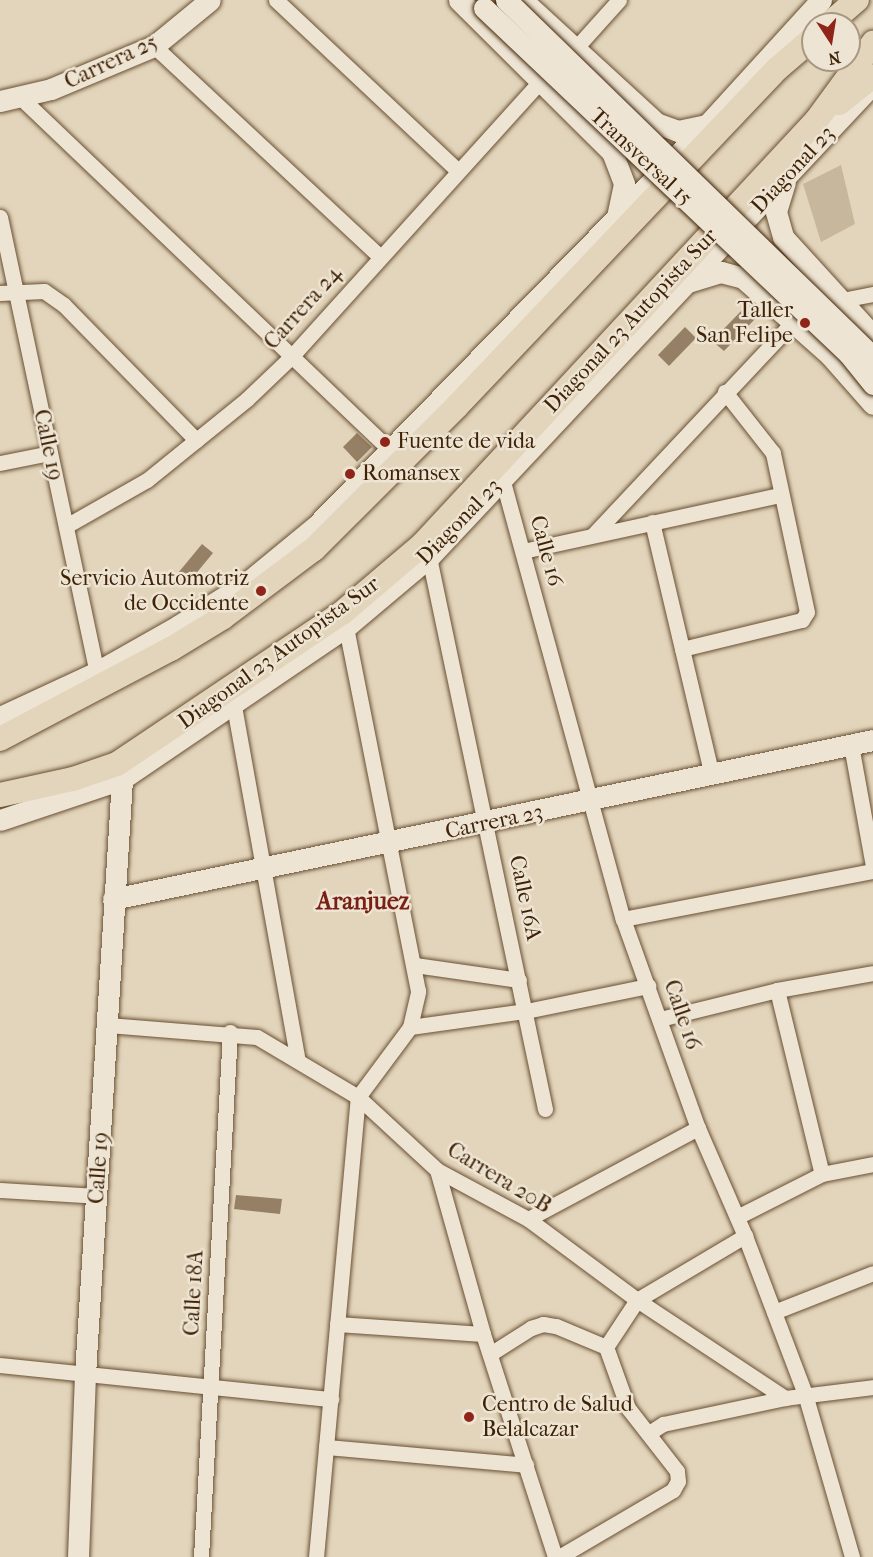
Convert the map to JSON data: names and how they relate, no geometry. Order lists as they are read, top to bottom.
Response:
{
  "streets": {
    "main road": ["Diagonal 23 Autopista Sur"],
    "street": [
      "Carrera 25",
      "Transversal 15",
      "Diagonal 23",
      "Carrera 24",
      "Calle 19",
      "Calle 16",
      "Carrera 23",
      "Calle 16A",
      "Carrera 20B",
      "Calle 18A"
    ]
  },
  "crossings": [
    ["Diagonal 23", "Diagonal 23 Autopista Sur"],
    ["Diagonal 23", "Calle 19"],
    ["Diagonal 23", "Calle 16"],
    ["Diagonal 23", "Calle 16A"],
    ["Carrera 24", "Calle 19"],
    ["Diagonal 23 Autopista Sur", "Calle 19"],
    ["Calle 19", "Carrera 23"],
    ["Calle 19", "Carrera 20B"],
    ["Calle 16", "Carrera 23"],
    ["Carrera 23", "Calle 16A"],
    ["Carrera 20B", "Calle 18A"]
  ],
  "districts": ["Aranjuez"],
  "places": [
    "Taller San Felipe",
    "Fuente de vida",
    "Romansex",
    "Servicio Automotriz de Occidente",
    "Centro de Salud Belalcazar"
  ],
  "north": "bottom"
}
